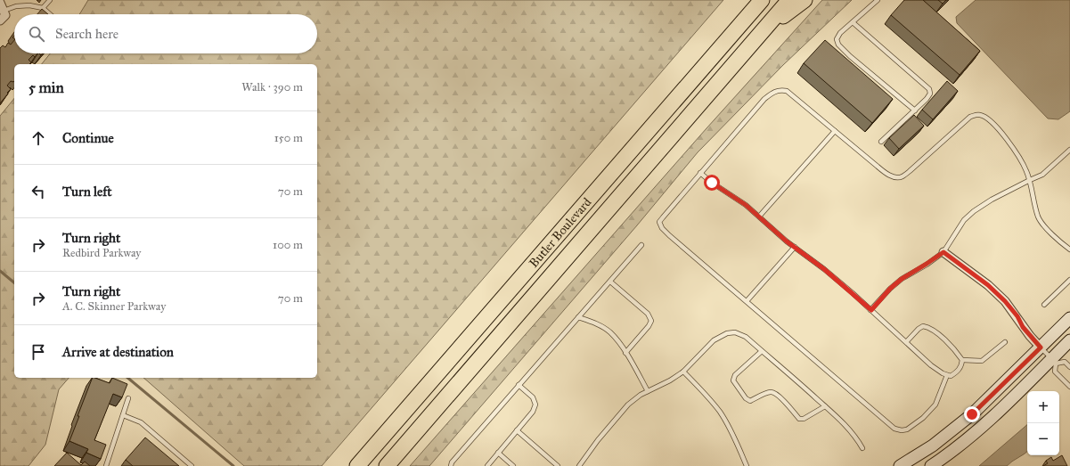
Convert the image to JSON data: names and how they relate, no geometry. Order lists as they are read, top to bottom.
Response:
{
  "streets": {
    "highway": ["Butler Boulevard"]
  },
  "page": {
    "search": "Search here",
    "heading": ["5 min", "Walk · 390 m"],
    "list": [
      ["Continue", "150 m"],
      ["Turn left", "70 m"],
      ["Turn right", "Redbird Parkway", "100 m"],
      ["Turn right", "A. C. Skinner Parkway", "70 m"],
      "Arrive at destination"
    ],
    "map_buttons": ["+", "−"]
  }
}
